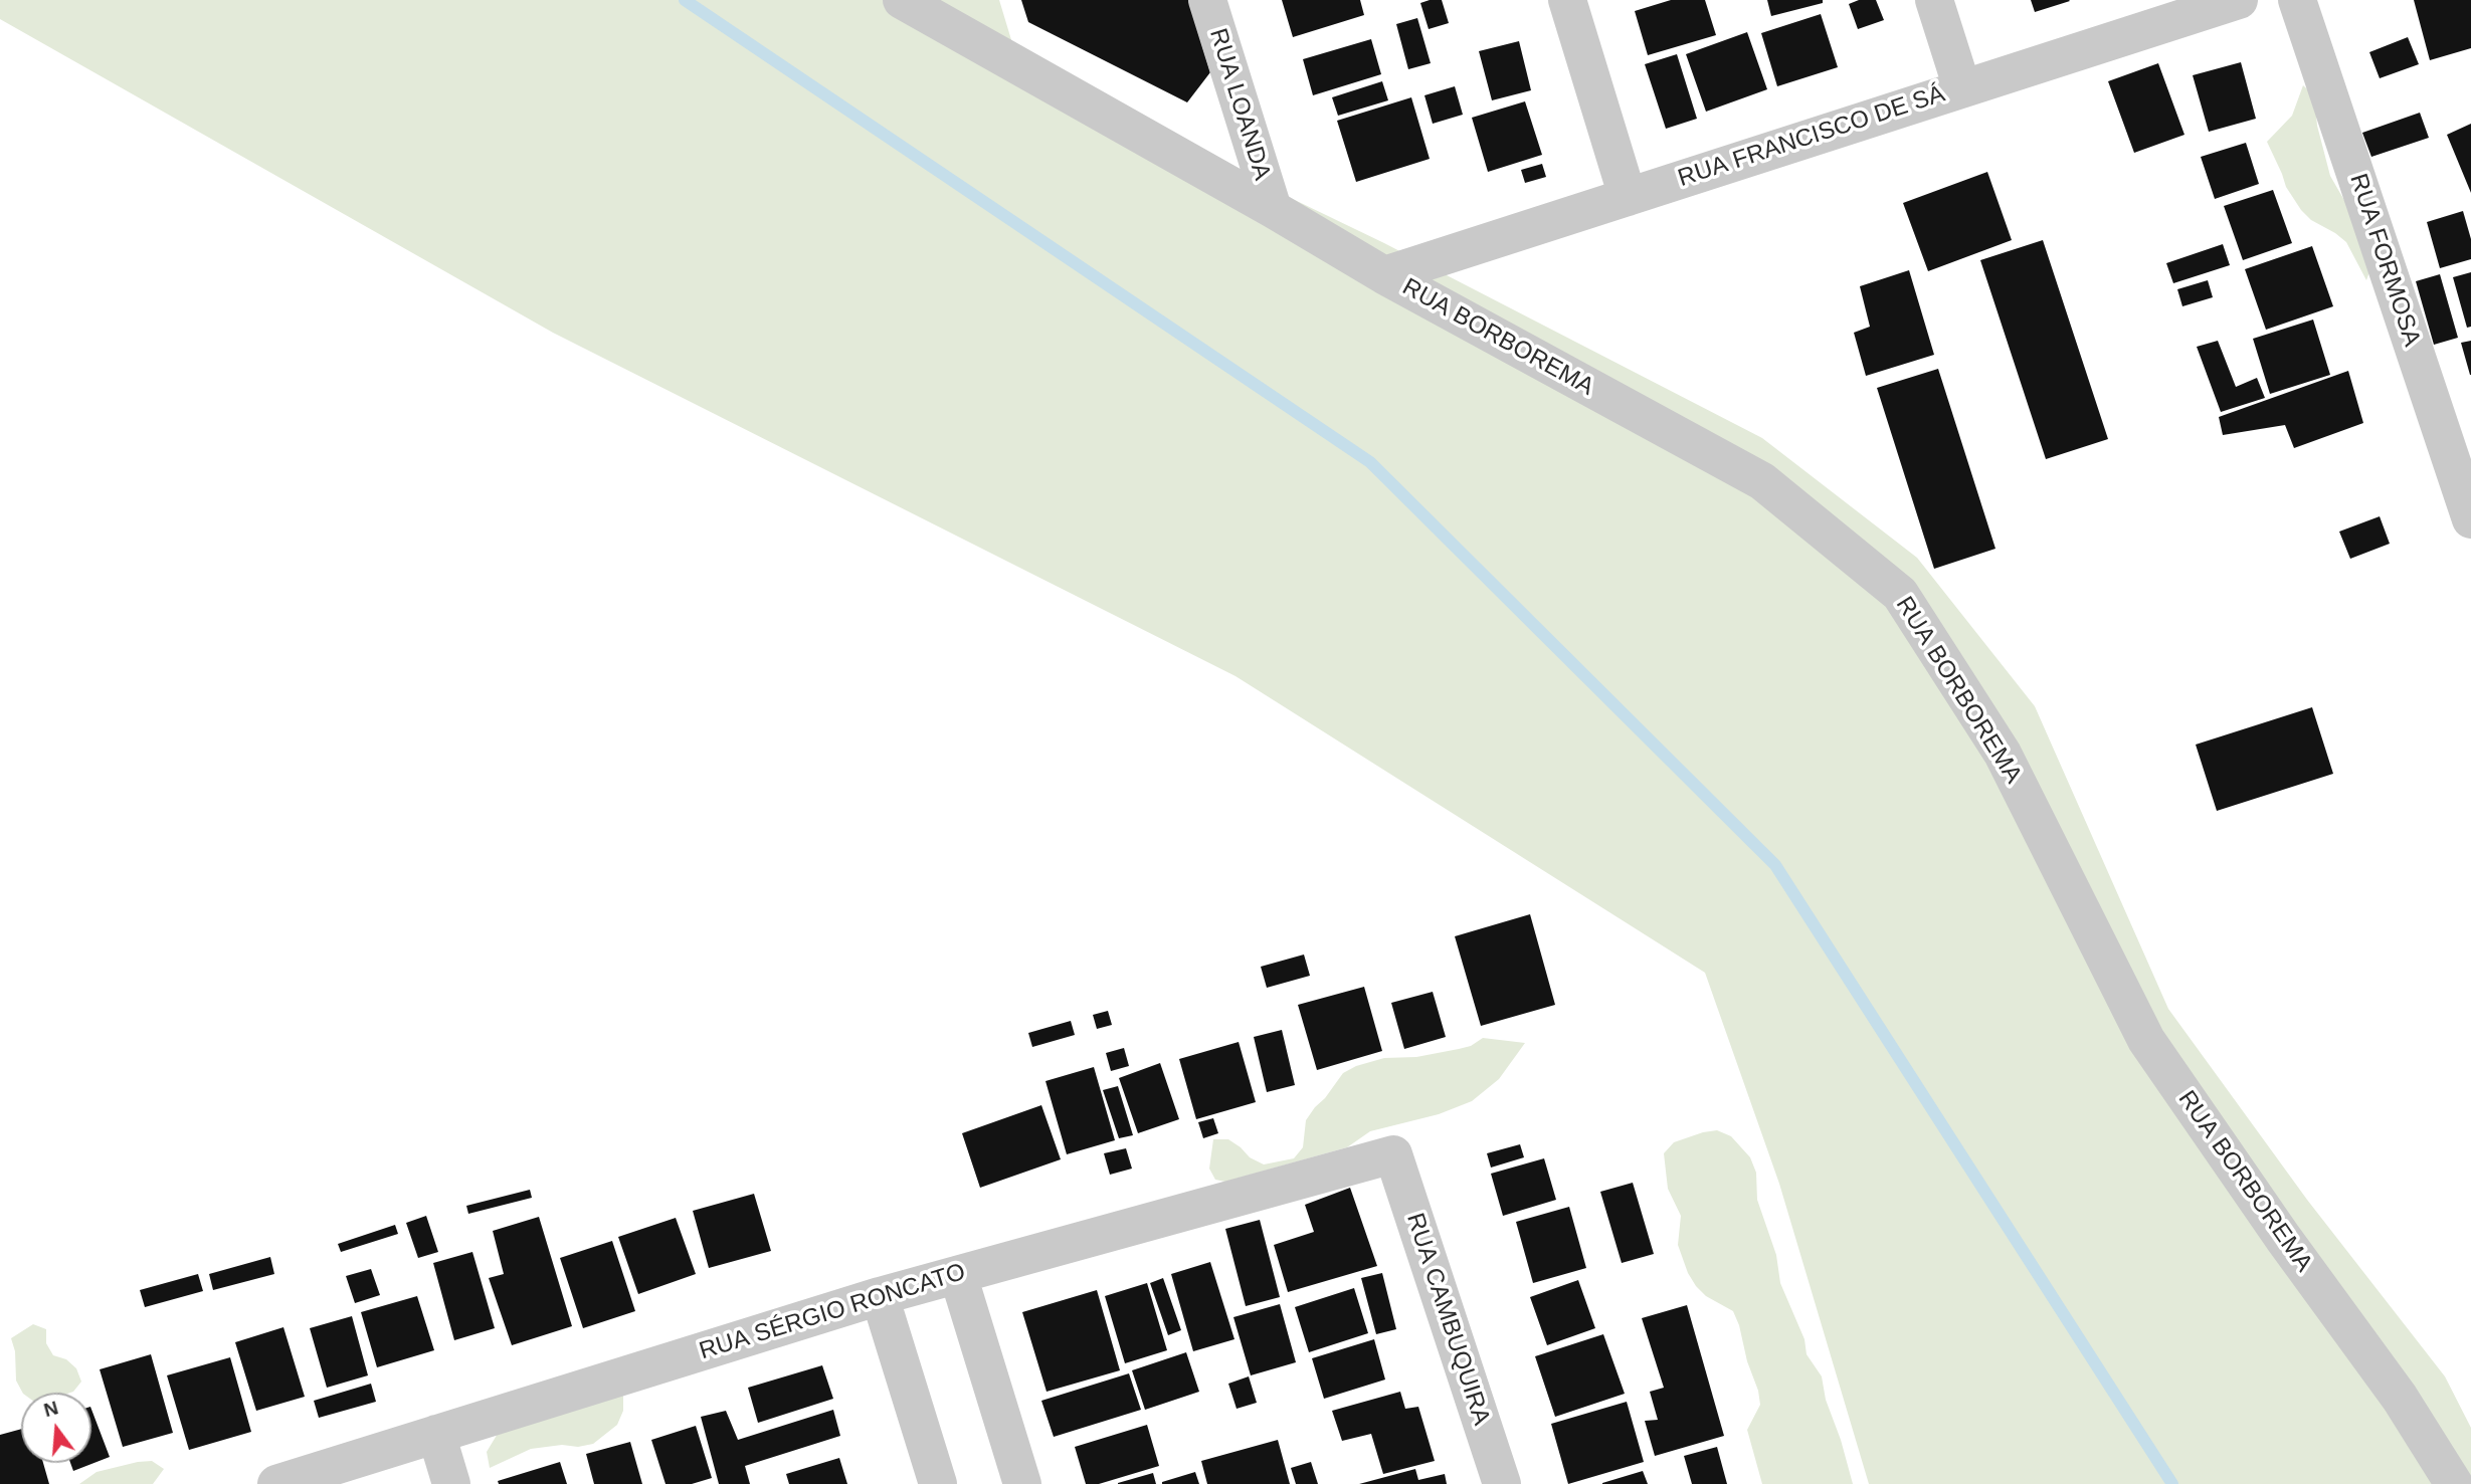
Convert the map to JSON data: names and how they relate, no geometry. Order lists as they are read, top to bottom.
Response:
{
  "streets": {
    "street": [
      "RUA LOANDA",
      "RUA FRANCISCO DE SÁ",
      "RUA FORMOSA",
      "RUA BORBOREMA",
      "RUA SÉRGIO RONCATO",
      "RUA CAMBUQUIRA"
    ]
  },
  "crossings": [
    ["RUA LOANDA", "RUA BORBOREMA"],
    ["RUA FRANCISCO DE SÁ", "RUA BORBOREMA"],
    ["RUA SÉRGIO RONCATO", "RUA CAMBUQUIRA"]
  ],
  "north": "top"
}
